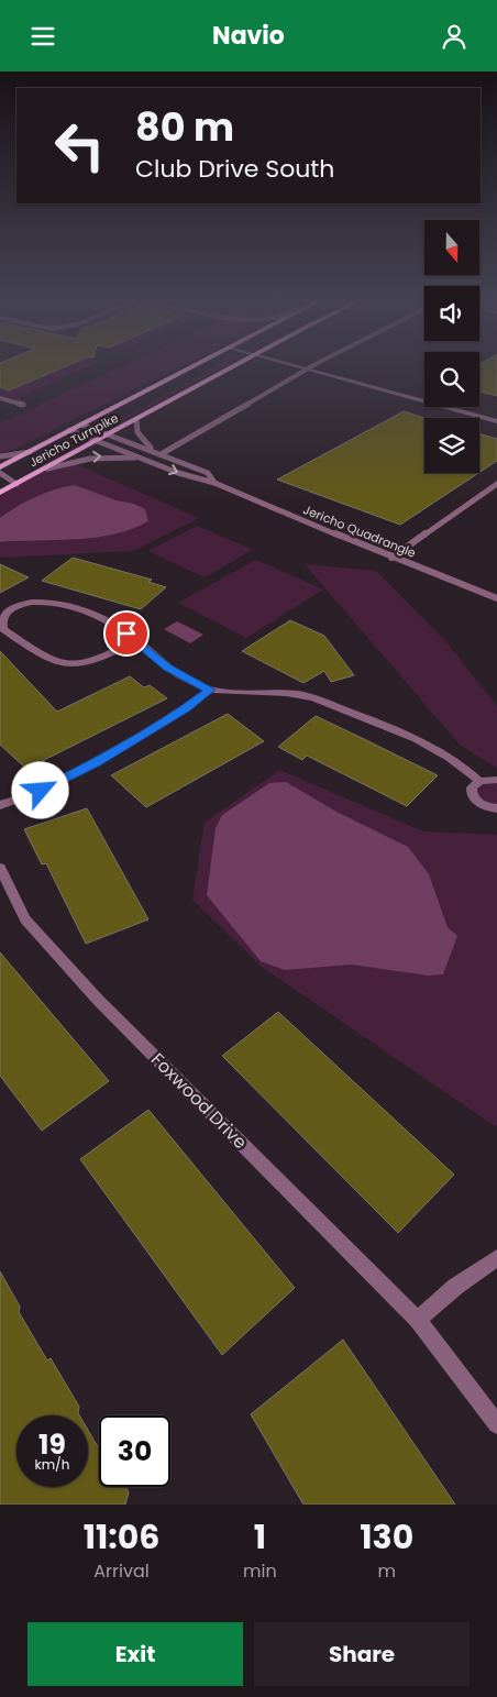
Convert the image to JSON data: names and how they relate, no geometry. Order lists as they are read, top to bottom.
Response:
{
  "streets": {
    "main road": ["Jericho Turnpike"],
    "street": ["Foxwood Drive"],
    "lane": ["Jericho Quadrangle"]
  },
  "crossings": [
    ["Jericho Turnpike", "Jericho Quadrangle"]
  ],
  "north": "bottom",
  "page": {
    "header": "Navio",
    "turn": ["80 m", "Club Drive South"],
    "speed": "19 km/h",
    "limit": "30",
    "eta": [
      "11:06",
      "Arrival",
      "1",
      "min",
      "130",
      "m"
    ],
    "buttons": ["Exit", "Share"]
  }
}
